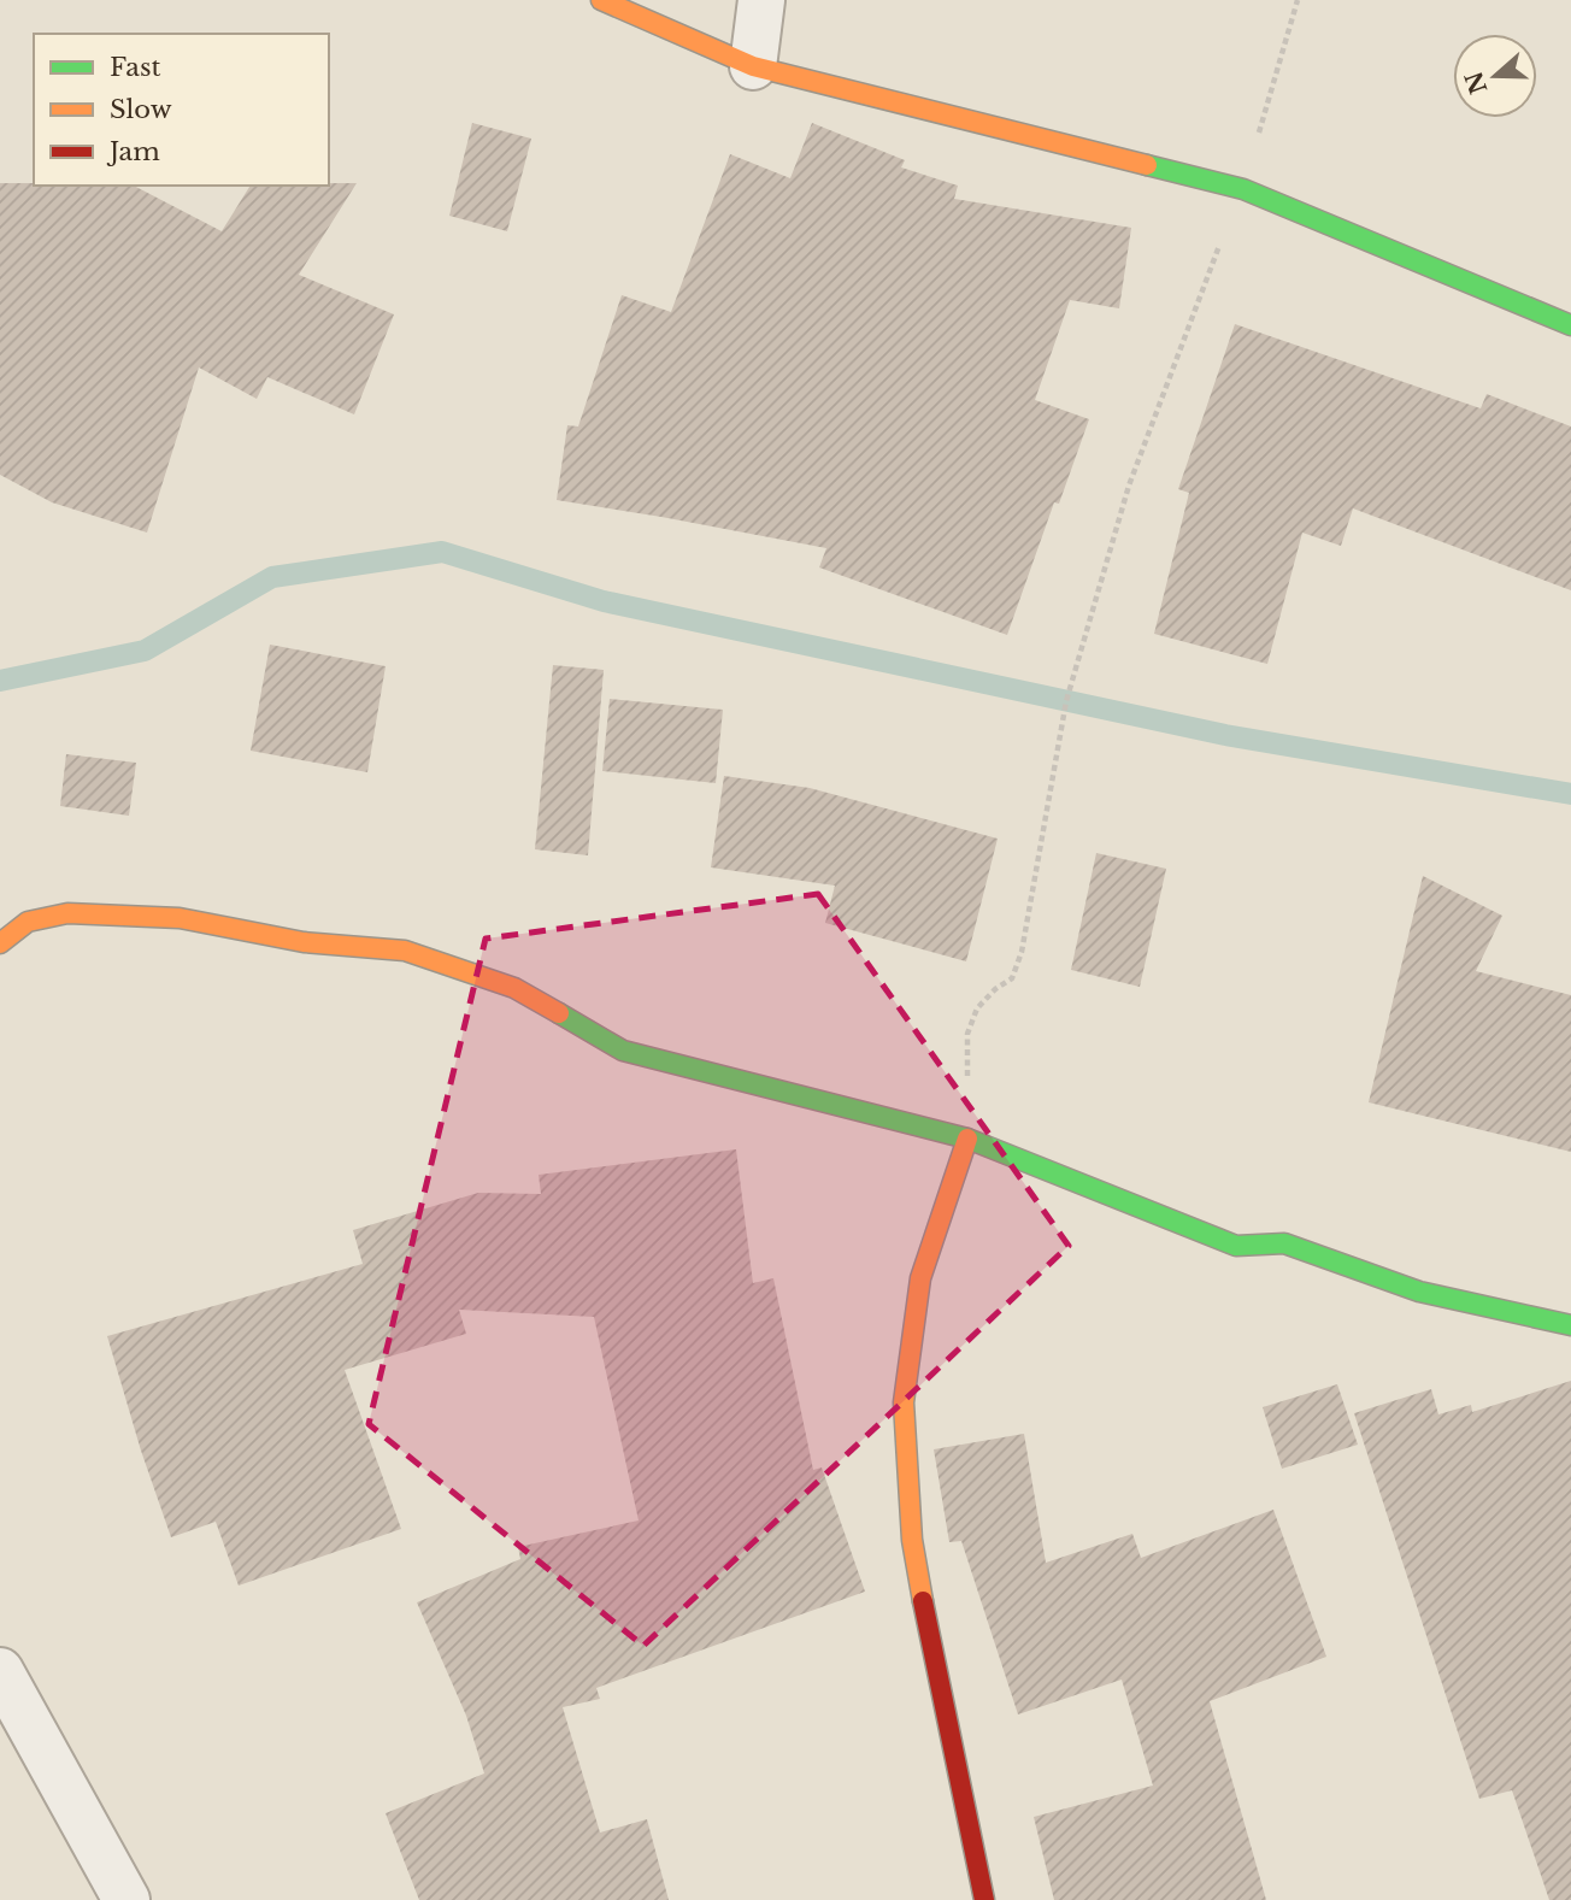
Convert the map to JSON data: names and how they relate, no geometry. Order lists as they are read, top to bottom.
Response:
{
  "legend": ["Fast", "Slow", "Jam"],
  "north": "left"
}
